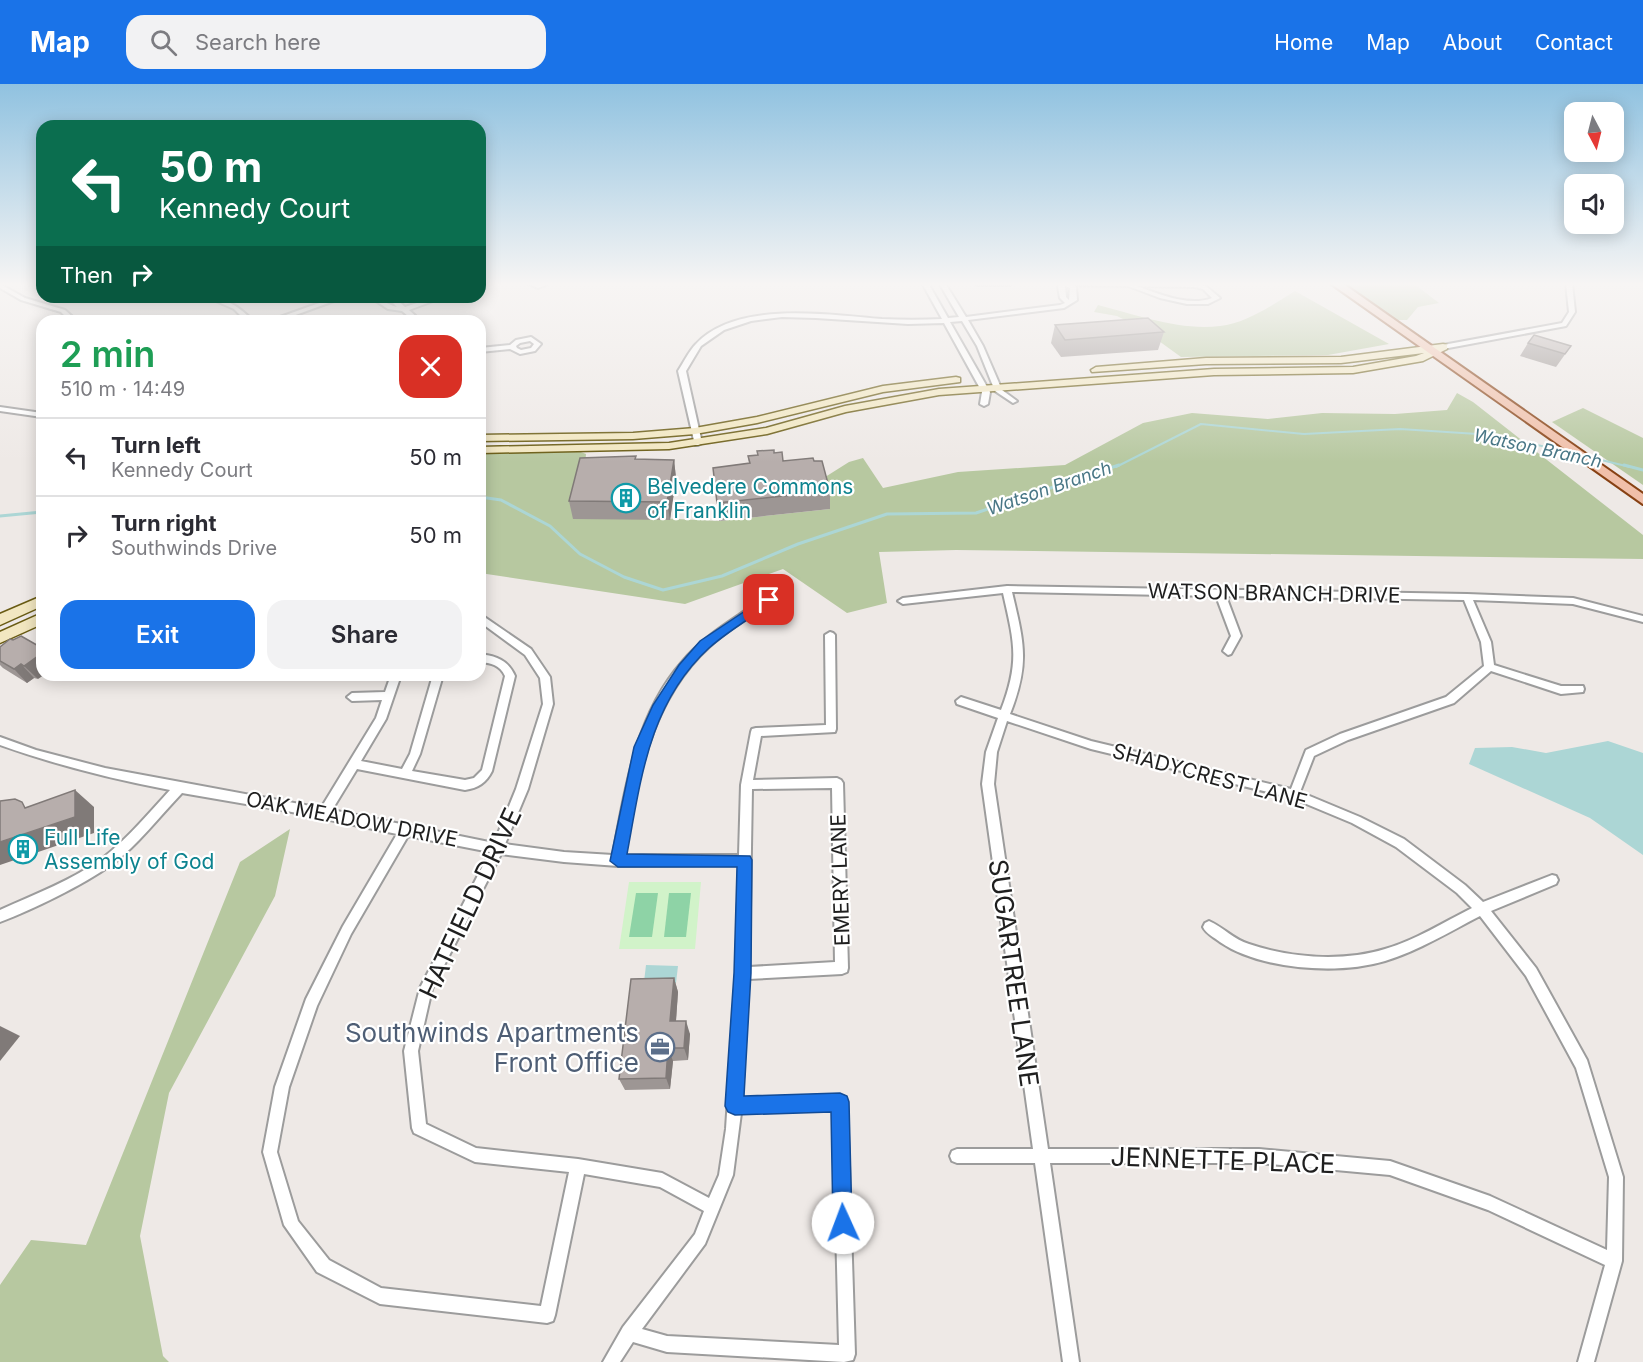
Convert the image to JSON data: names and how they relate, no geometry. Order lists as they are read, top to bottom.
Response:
{
  "streets": {
    "street": [
      "WATSON BRANCH DRIVE",
      "SHADYCREST LANE",
      "OAK MEADOW DRIVE",
      "EMERY LANE",
      "HATFIELD DRIVE",
      "SUGARTREE LANE",
      "JENNETTE PLACE"
    ]
  },
  "crossings": [
    ["WATSON BRANCH DRIVE", "SUGARTREE LANE"],
    ["SHADYCREST LANE", "SUGARTREE LANE"],
    ["SHADYCREST LANE", "JENNETTE PLACE"],
    ["OAK MEADOW DRIVE", "HATFIELD DRIVE"],
    ["SUGARTREE LANE", "JENNETTE PLACE"]
  ],
  "water": ["Watson Branch"],
  "places": {
    "building": ["Belvedere Commons of Franklin", "Full Life Assembly of God"],
    "office": ["Southwinds Apartments Front Office"]
  },
  "north": "bottom",
  "page": {
    "header": "Map",
    "search": "Search here",
    "nav": [
      "Home",
      "Map",
      "About",
      "Contact"
    ],
    "turn": ["50 m", "Kennedy Court"],
    "then": "Then",
    "heading": ["2 min", "510 m · 14:49"],
    "list": [
      {
        "name": "Turn left",
        "note": "Kennedy Court",
        "value": "50 m"
      },
      {
        "name": "Turn right",
        "note": "Southwinds Drive",
        "value": "50 m"
      }
    ],
    "buttons": ["Exit", "Share"]
  }
}
